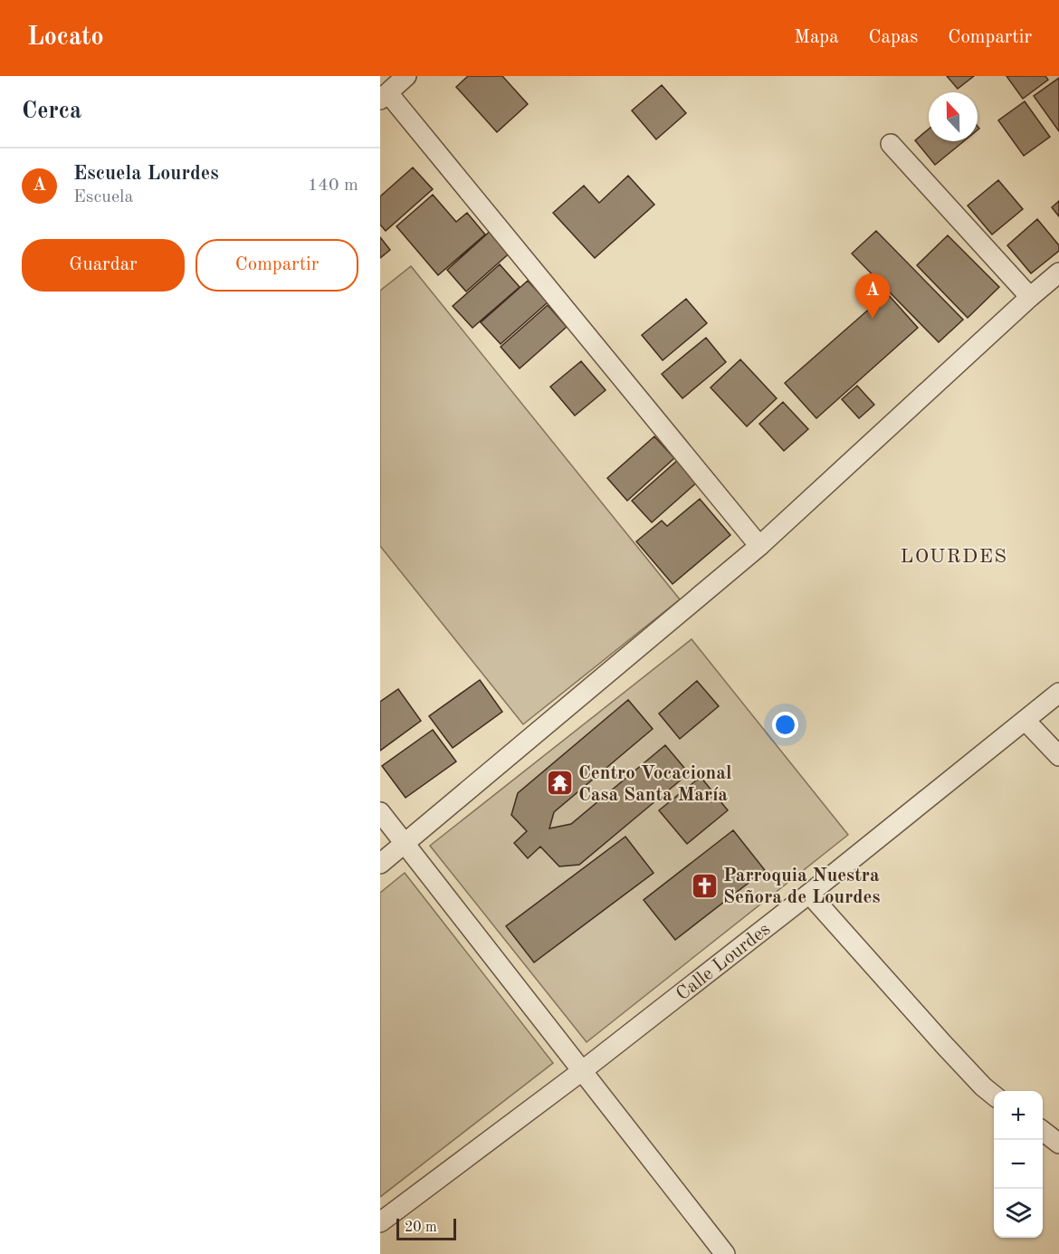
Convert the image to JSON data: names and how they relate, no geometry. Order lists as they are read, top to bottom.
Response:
{
  "streets": {
    "street": ["Calle Lourdes"]
  },
  "districts": ["LOURDES"],
  "places": {
    "temple": ["Centro Vocacional Casa Santa María"],
    "church": ["Parroquia Nuestra Señora de Lourdes"]
  },
  "scale_bar": "20 m",
  "north": "top",
  "page": {
    "header": "Locato",
    "nav": ["Mapa", "Capas", "Compartir"],
    "heading": "Cerca",
    "list": [
      {
        "mark": "A",
        "name": "Escuela Lourdes",
        "note": "Escuela",
        "value": "140 m"
      }
    ],
    "buttons": ["Guardar", "Compartir"],
    "pins": "A",
    "map_buttons": ["+", "−"],
    "scale": "20 m"
  }
}
